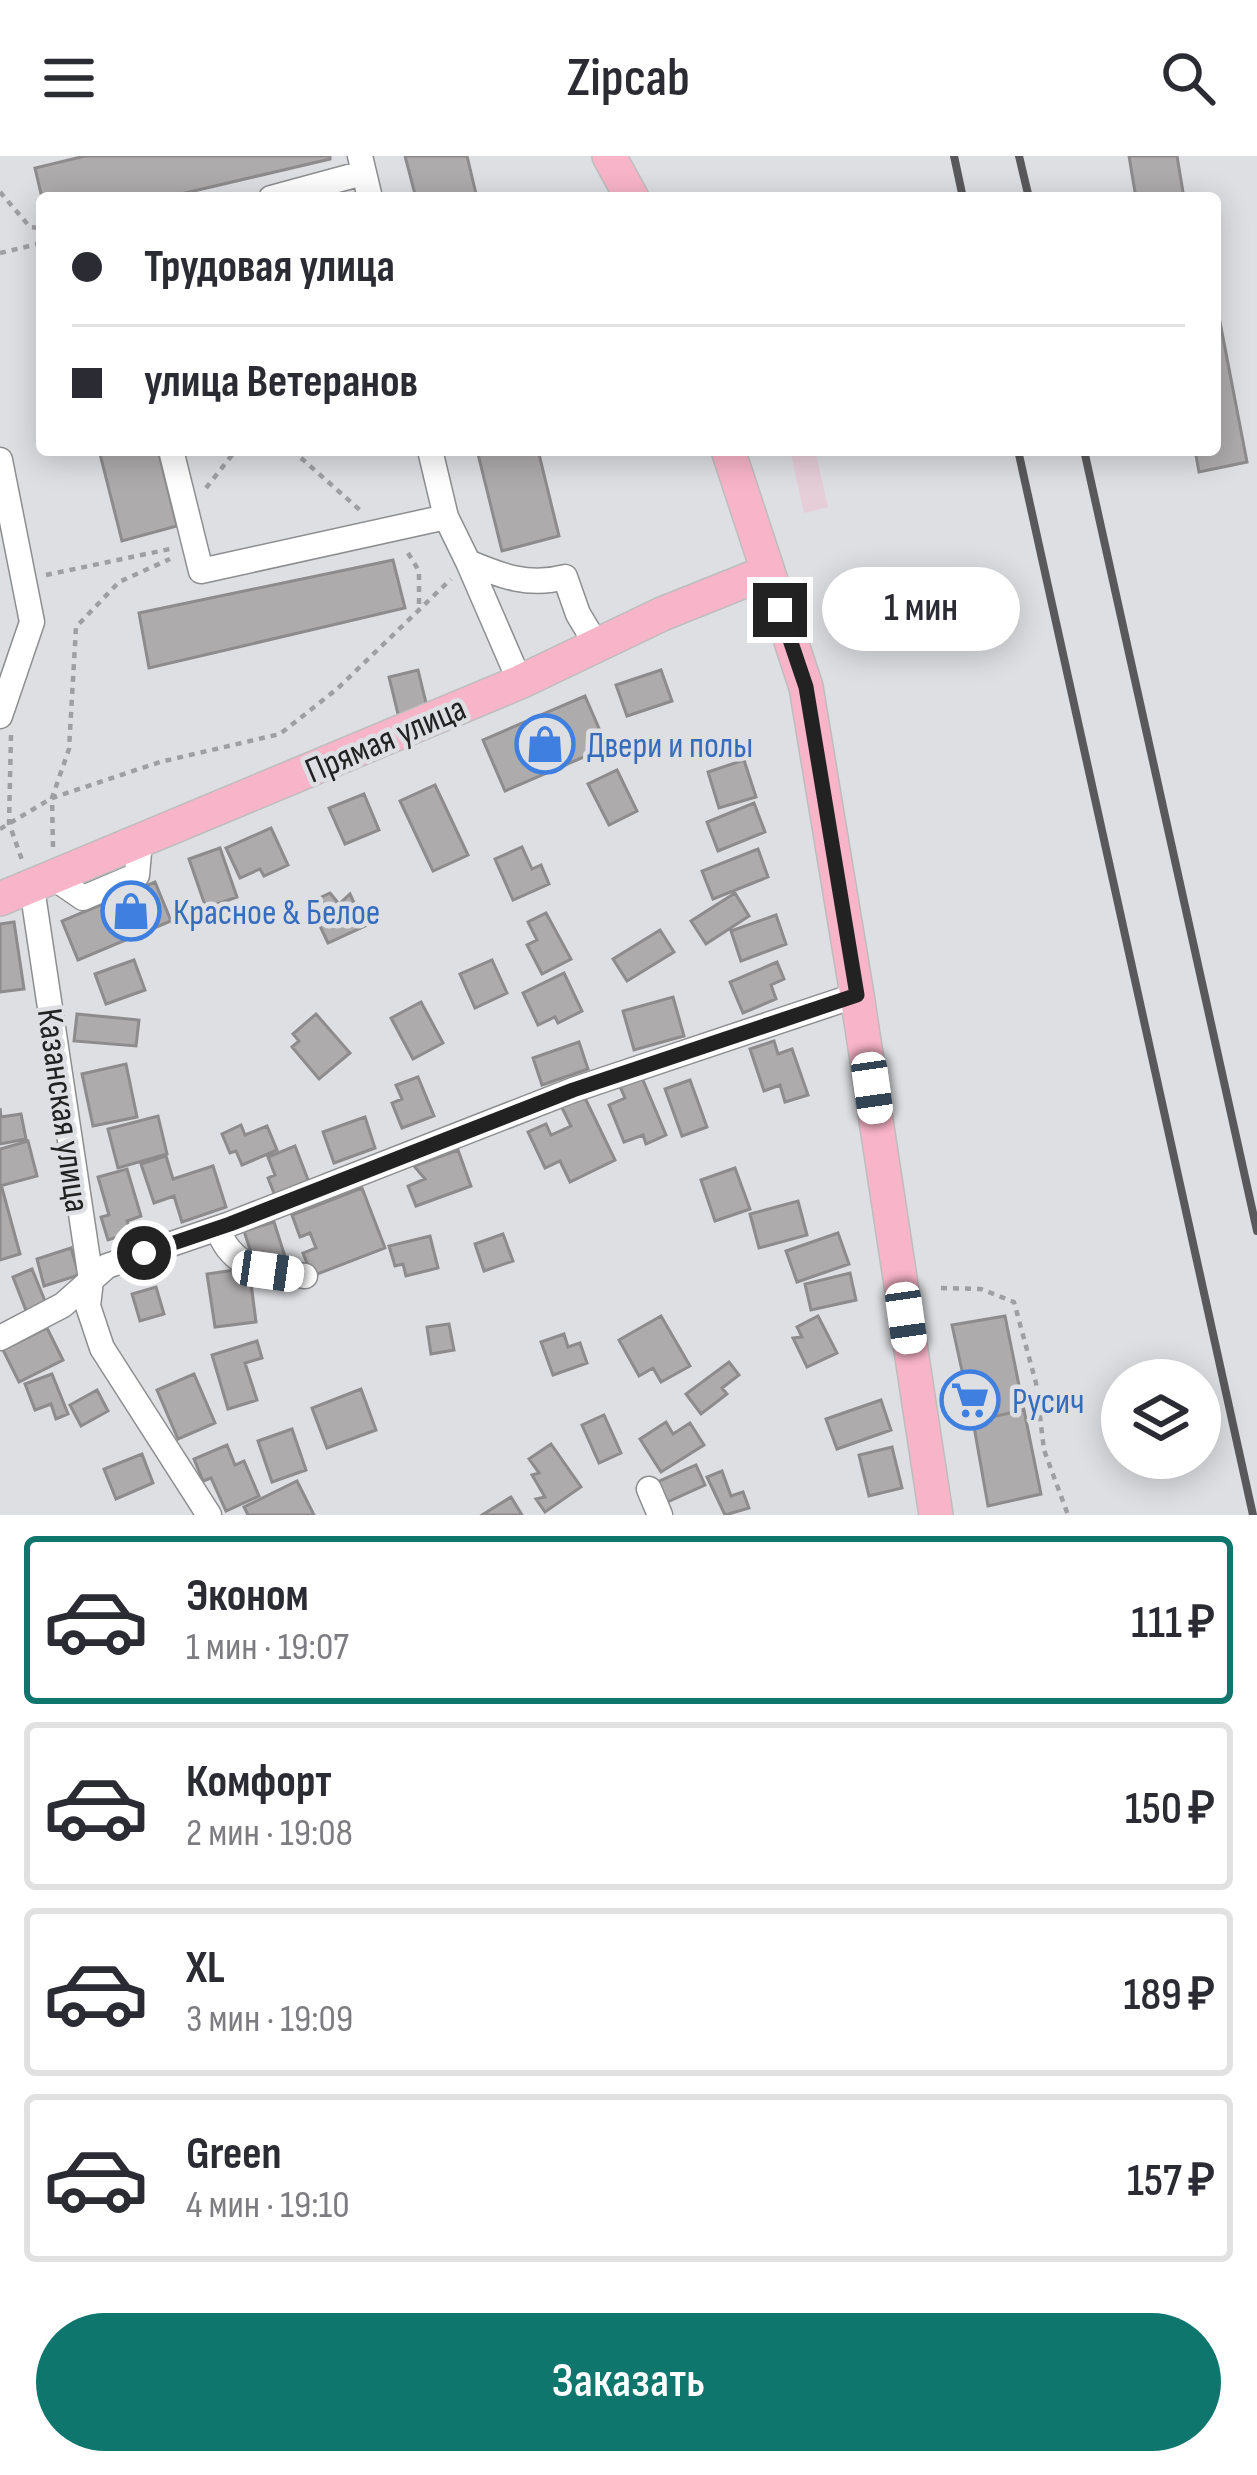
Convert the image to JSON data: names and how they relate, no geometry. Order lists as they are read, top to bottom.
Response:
{
  "streets": {
    "main road": ["Прямая улица"],
    "street": ["Казанская улица"]
  },
  "crossings": [
    ["Прямая улица", "Казанская улица"]
  ],
  "places": {
    "shop": ["Двери и полы", "Красное & Белое"],
    "supermarket": ["Русич"]
  },
  "page": {
    "header": "Zipcab",
    "banner": ["Трудовая улица", "улица Ветеранов"],
    "bubble": "1 мин",
    "list": [
      {
        "name": "Эконом",
        "note": "1 мин · 19:07",
        "value": "111 ₽"
      },
      {
        "name": "Комфорт",
        "note": "2 мин · 19:08",
        "value": "150 ₽"
      },
      {
        "name": "XL",
        "note": "3 мин · 19:09",
        "value": "189 ₽"
      },
      {
        "name": "Green",
        "note": "4 мин · 19:10",
        "value": "157 ₽"
      }
    ],
    "buttons": "Заказать"
  }
}
